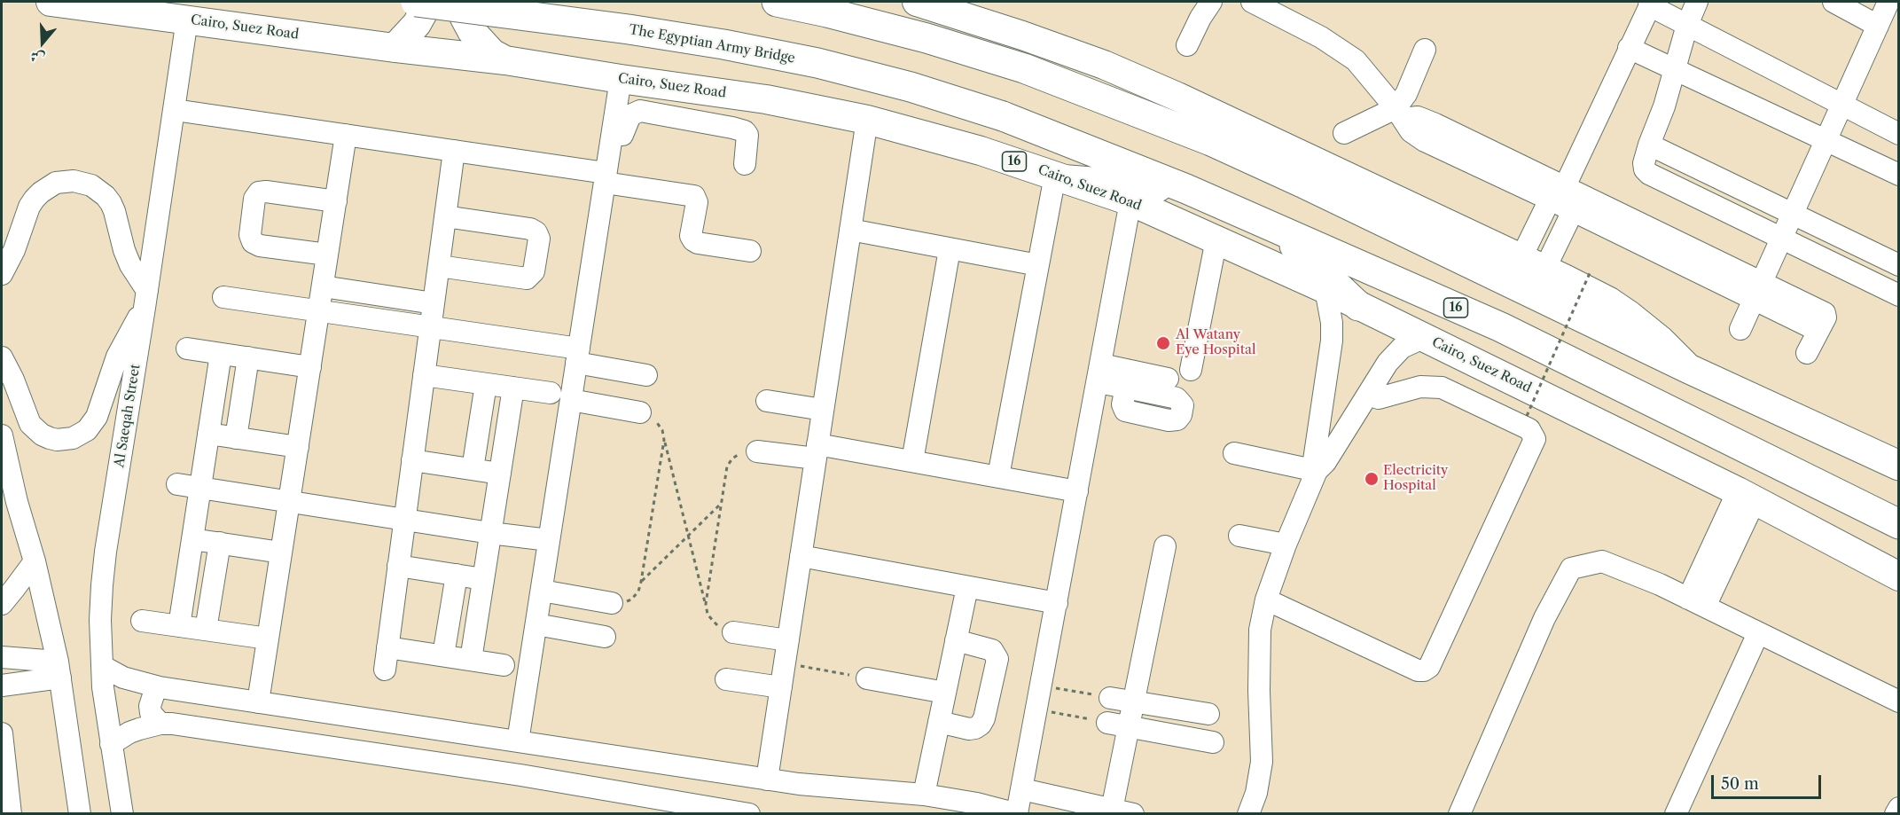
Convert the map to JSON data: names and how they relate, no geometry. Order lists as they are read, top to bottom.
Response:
{
  "streets": {
    "highway": ["The Egyptian Army Bridge", "16"],
    "main road": ["Cairo, Suez Road"],
    "street": ["Al Saeqah Street"]
  },
  "crossings": [
    ["Cairo, Suez Road", "16"],
    ["Cairo, Suez Road", "Al Saeqah Street"],
    ["The Egyptian Army Bridge", "16"]
  ],
  "places": ["Al Watany Eye Hospital", "Electricity Hospital"],
  "scale_bar": "50 m",
  "north": "bottom"
}
